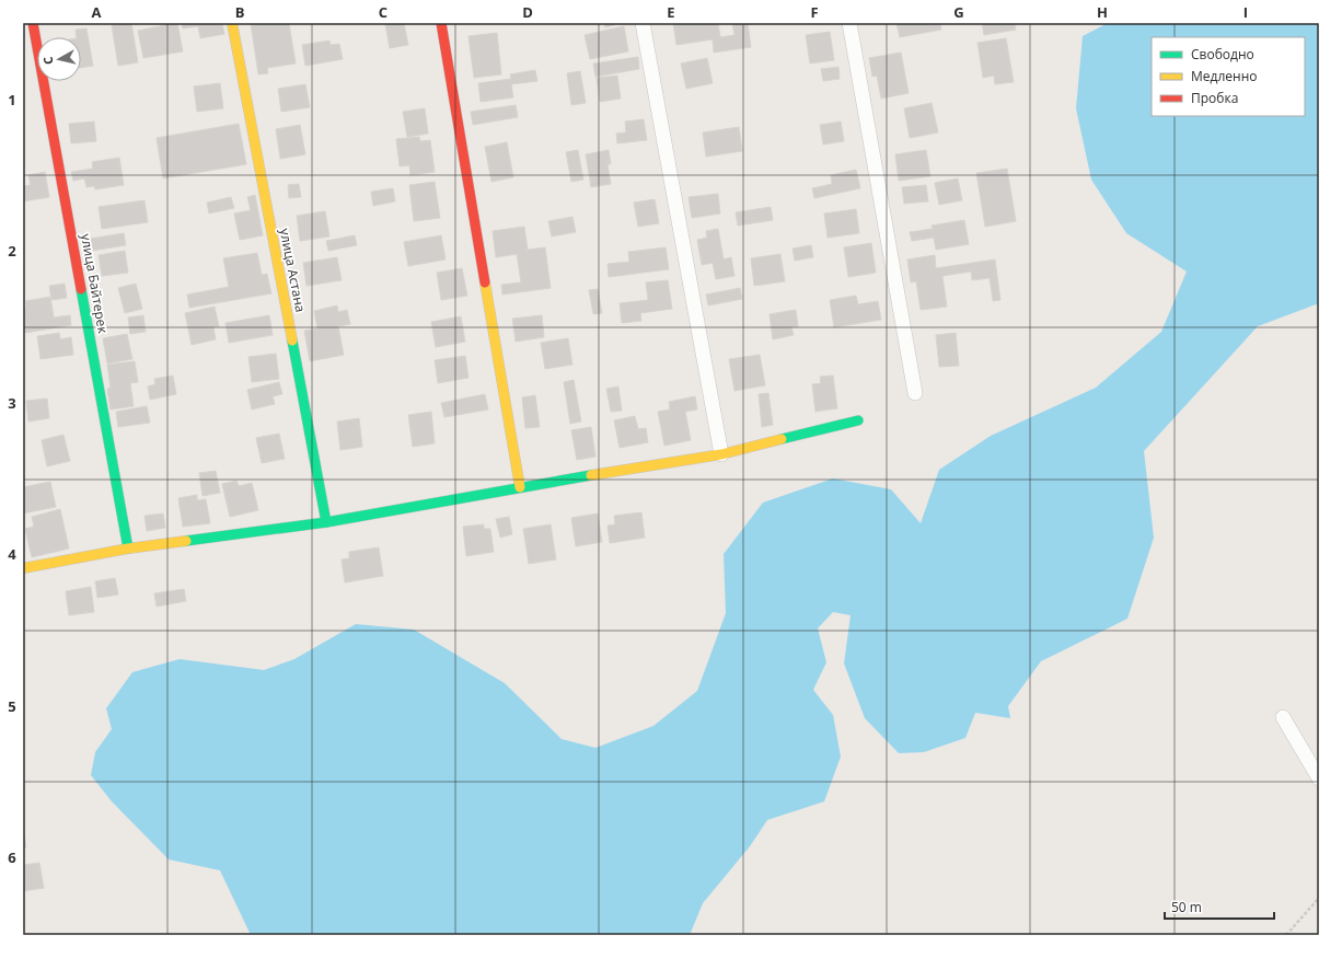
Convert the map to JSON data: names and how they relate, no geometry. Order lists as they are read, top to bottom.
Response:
{
  "streets": {
    "street": ["улица Астана", "улица Байтерек"]
  },
  "legend": ["Свободно", "Медленно", "Пробка"],
  "scale_bar": "50 m",
  "north": "left",
  "grid": {
    "columns": [
      "A",
      "B",
      "C",
      "D",
      "E",
      "F",
      "G",
      "H",
      "I"
    ],
    "rows": [
      "1",
      "2",
      "3",
      "4",
      "5",
      "6"
    ]
  }
}
